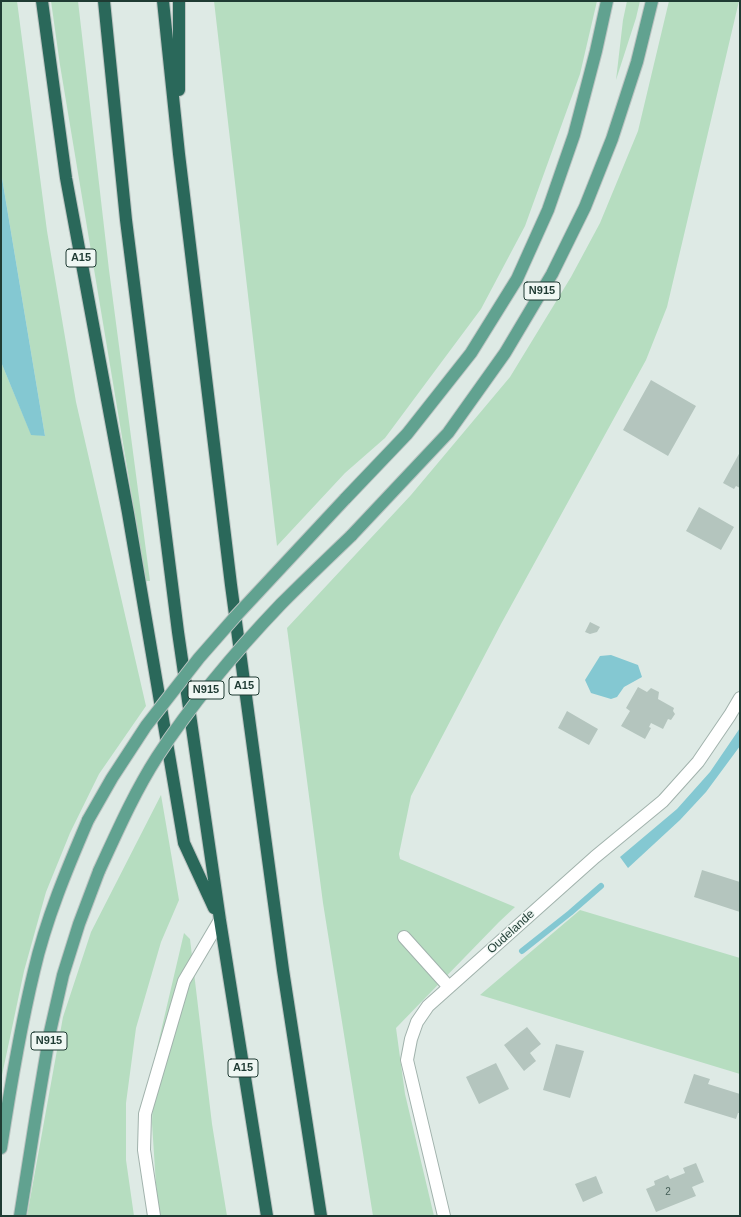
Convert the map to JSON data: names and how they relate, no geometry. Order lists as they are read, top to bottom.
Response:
{
  "streets": {
    "highway": ["A15"],
    "main road": ["N915"],
    "street": ["Oudelande"]
  },
  "house_numbers": ["2"]
}
